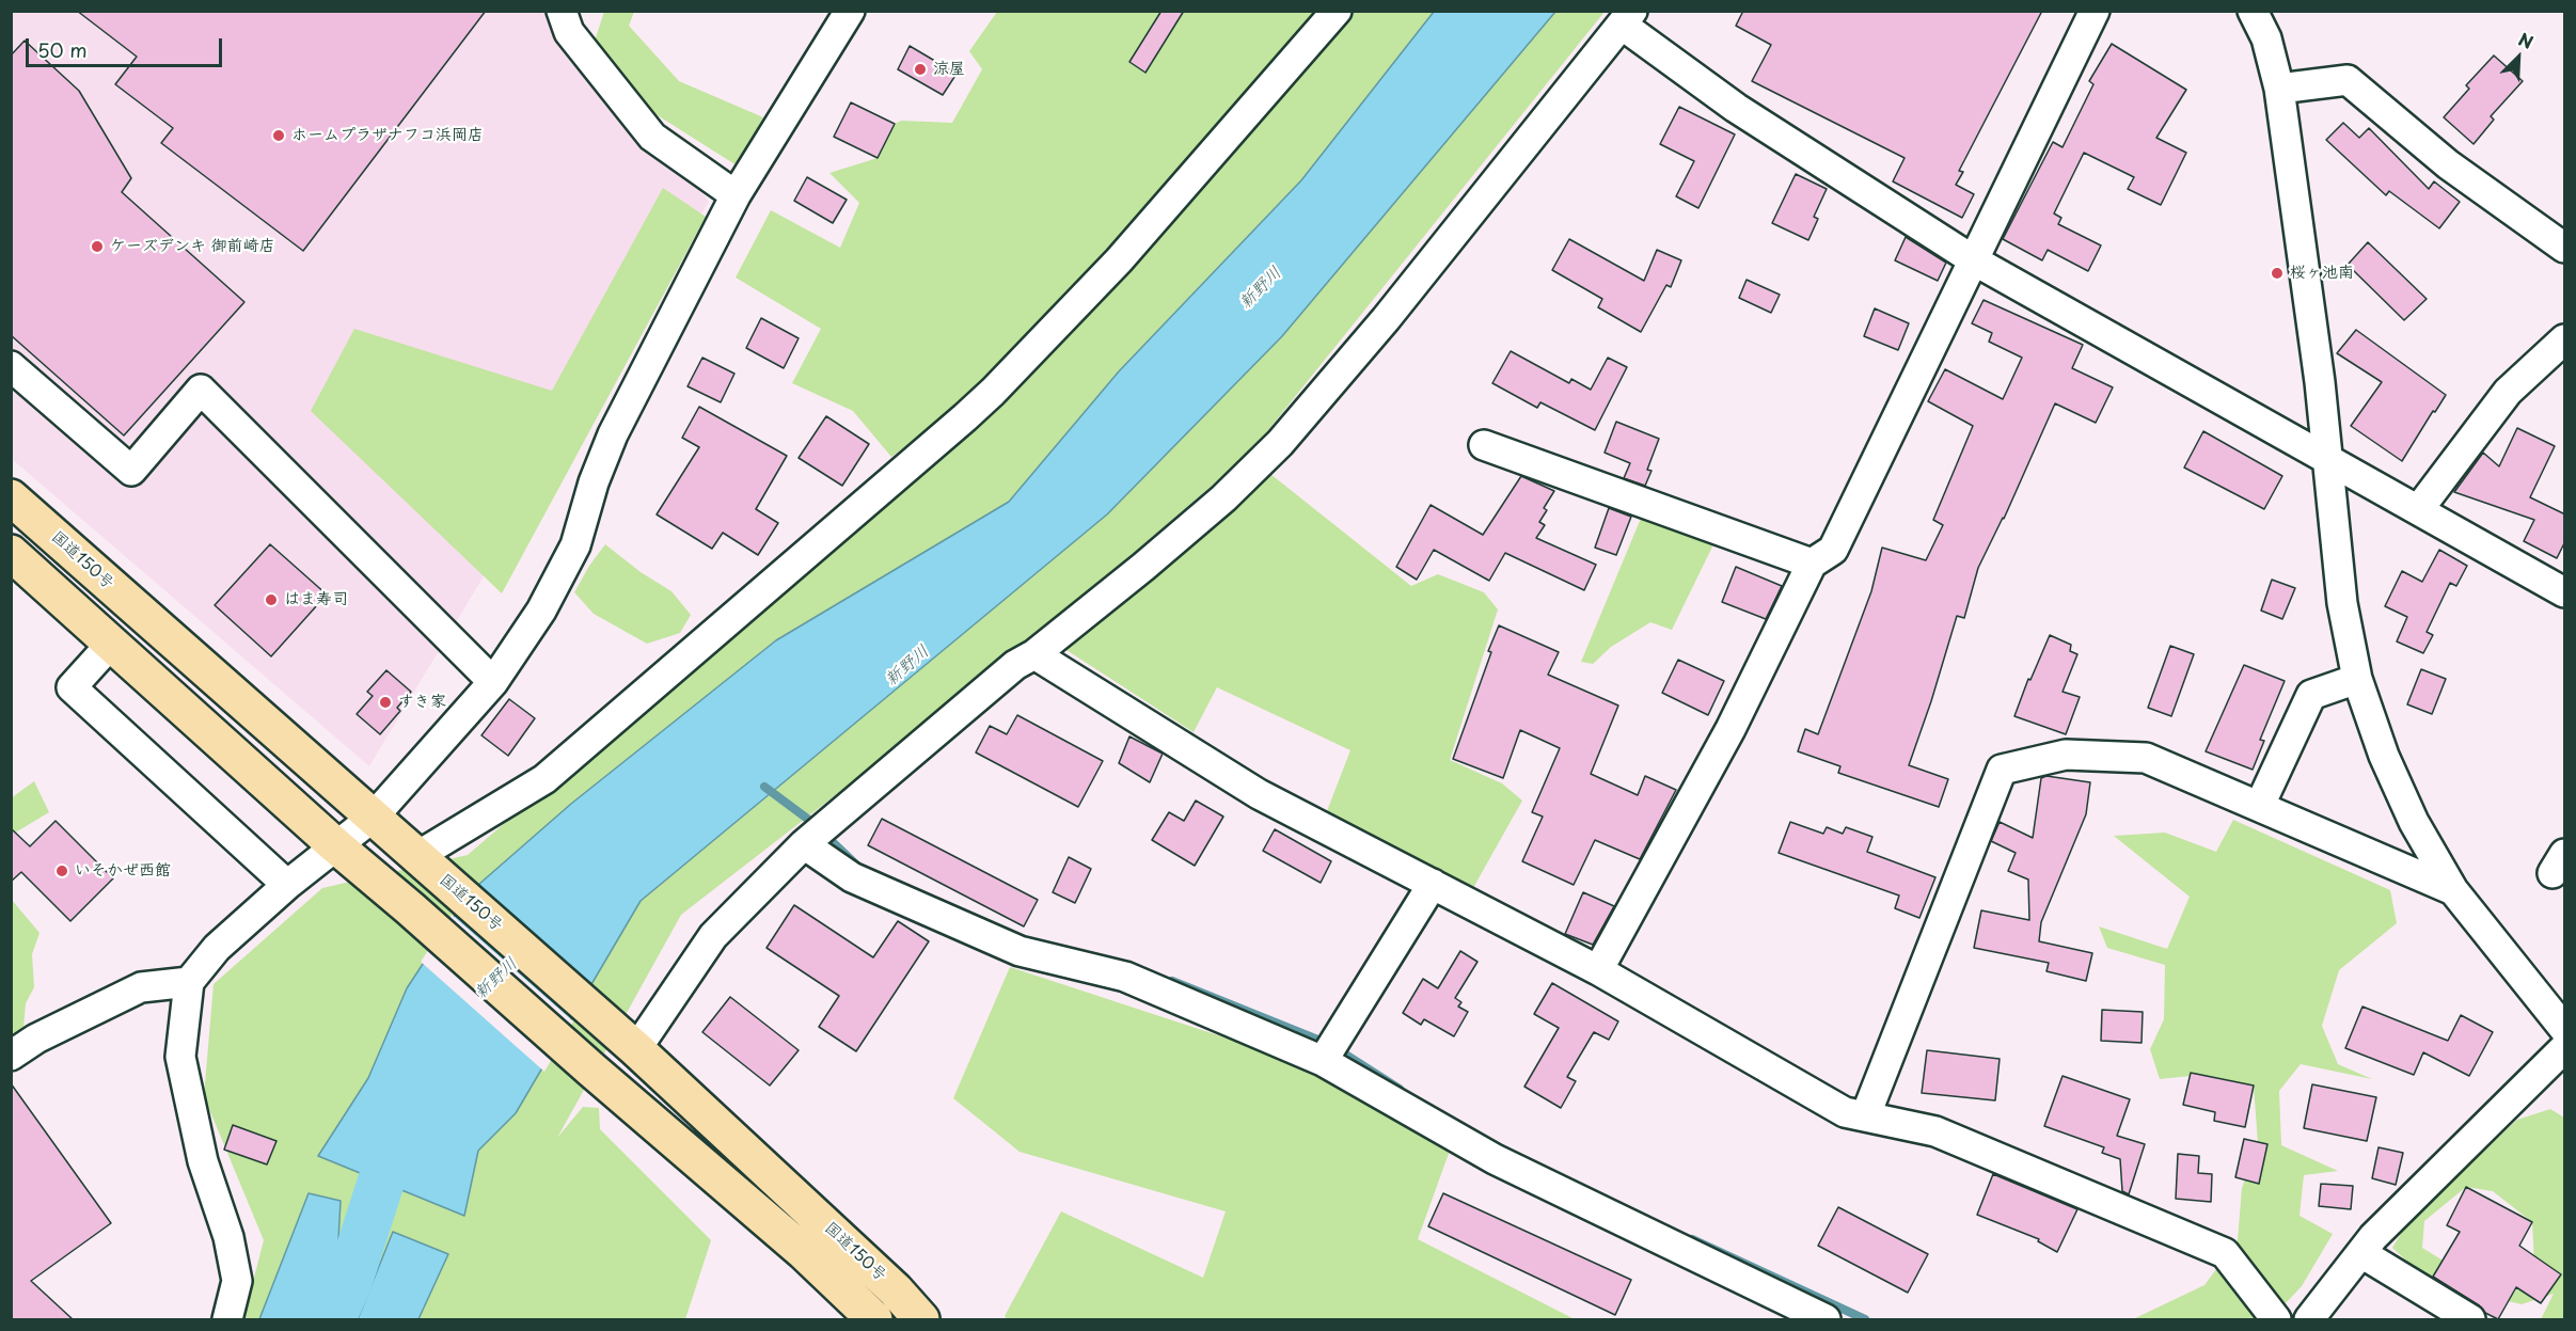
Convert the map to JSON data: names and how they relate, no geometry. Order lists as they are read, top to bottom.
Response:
{
  "streets": {
    "highway": ["国道150号"]
  },
  "water": ["新野川"],
  "places": [
    "涼屋",
    "ホームプラザナフコ浜岡店",
    "ケーズデンキ 御前崎店",
    "桜ヶ池南",
    "はま寿司",
    "すき家",
    "いそかぜ西館"
  ],
  "scale_bar": "50 m",
  "north": "top right"
}
